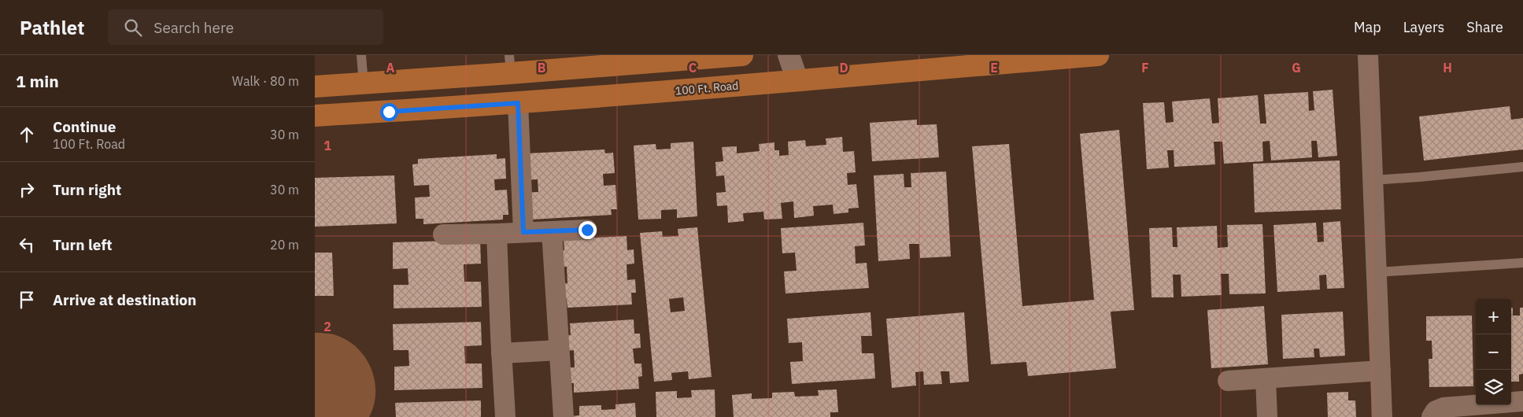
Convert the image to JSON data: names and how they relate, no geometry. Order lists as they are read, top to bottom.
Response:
{
  "streets": {
    "main road": ["100 Ft. Road"]
  },
  "page": {
    "header": "Pathlet",
    "search": "Search here",
    "nav": ["Map", "Layers", "Share"],
    "heading": ["1 min", "Walk · 80 m"],
    "list": [
      ["Continue", "100 Ft. Road", "30 m"],
      ["Turn right", "30 m"],
      ["Turn left", "20 m"],
      "Arrive at destination"
    ],
    "map_buttons": ["+", "−"]
  },
  "grid": {
    "columns": [
      "A",
      "B",
      "C",
      "D",
      "E",
      "F",
      "G",
      "H"
    ],
    "rows": ["1", "2"]
  }
}
